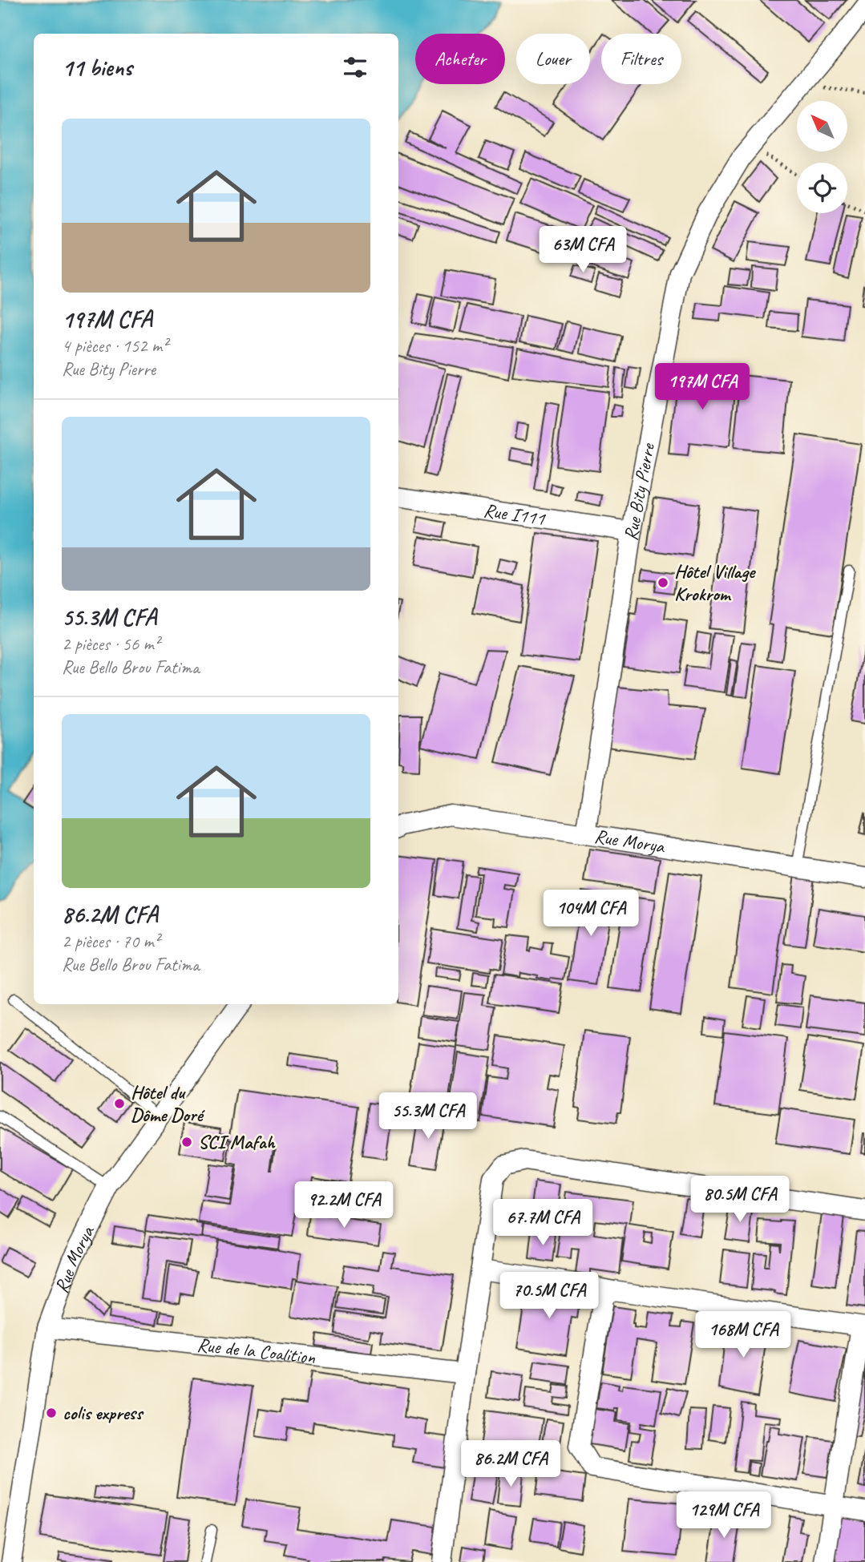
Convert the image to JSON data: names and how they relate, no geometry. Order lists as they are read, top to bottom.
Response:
{
  "streets": {
    "street": [
      "Rue Bity Pierre",
      "Rue I111",
      "Rue Morya",
      "Rue de la Coalition"
    ]
  },
  "crossings": [
    ["Rue Bity Pierre", "Rue I111"],
    ["Rue Bity Pierre", "Rue Morya"],
    ["Rue Morya", "Rue de la Coalition"]
  ],
  "places": [
    "Hôtel Village Krokrom",
    "Hôtel du Dôme Doré",
    "SCI Mafah",
    "colis express"
  ],
  "north": "top left",
  "page": {
    "chip": ["Acheter", "Louer", "Filtres"],
    "heading": "11 biens",
    "list": [
      {
        "name": "197M CFA",
        "note": "4 pièces · 152 m² · Rue Bity Pierre"
      },
      {
        "name": "55.3M CFA",
        "note": "2 pièces · 56 m² · Rue Bello Brou Fatima"
      },
      {
        "name": "86.2M CFA",
        "note": "2 pièces · 70 m² · Rue Bello Brou Fatima"
      }
    ],
    "price": [
      "63M CFA",
      "197M CFA",
      "104M CFA",
      "55.3M CFA",
      "80.5M CFA",
      "92.2M CFA",
      "67.7M CFA",
      "70.5M CFA",
      "168M CFA",
      "86.2M CFA",
      "129M CFA"
    ]
  }
}
